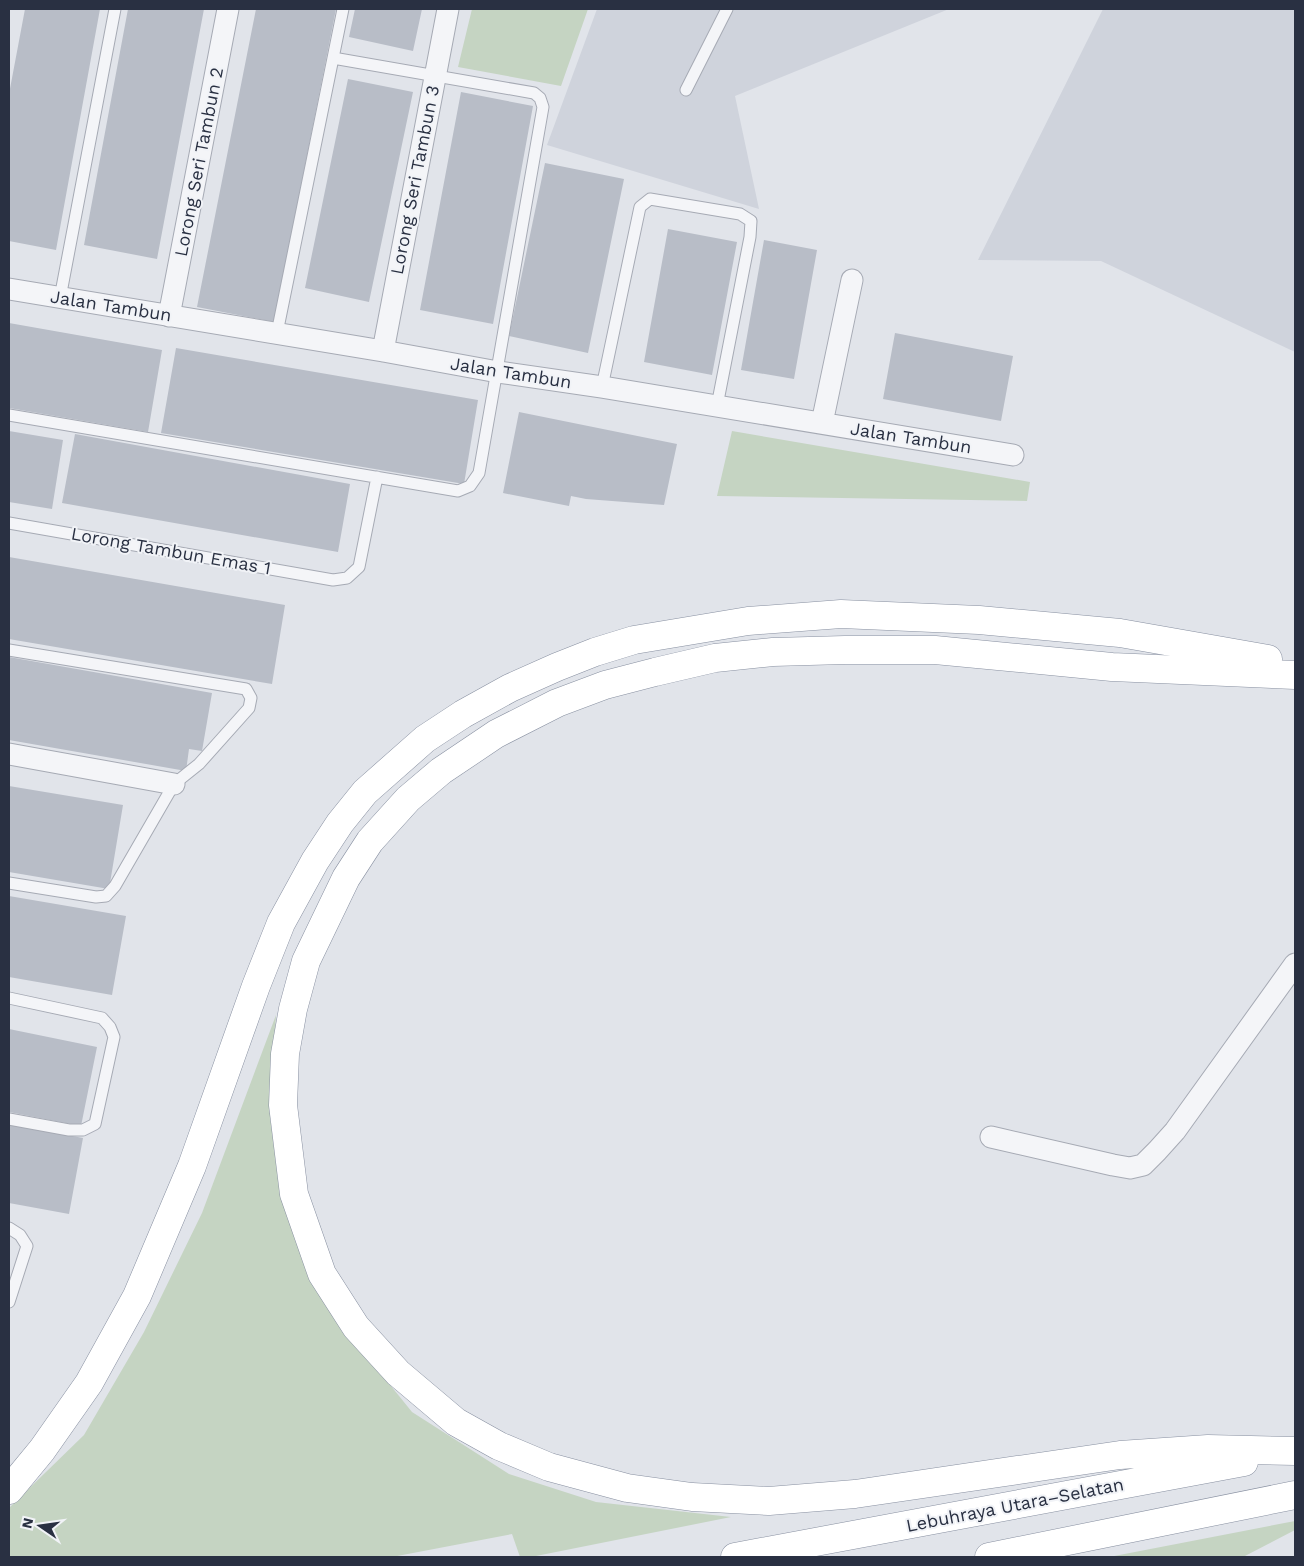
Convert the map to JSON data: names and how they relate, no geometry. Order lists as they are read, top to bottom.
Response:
{
  "streets": {
    "highway": ["Lebuhraya Utara–Selatan"],
    "street": ["Lorong Seri Tambun 2", "Lorong Seri Tambun 3", "Jalan Tambun"],
    "lane": ["Lorong Tambun Emas 1"]
  },
  "crossings": [
    ["Lorong Seri Tambun 2", "Jalan Tambun"],
    ["Lorong Seri Tambun 3", "Jalan Tambun"]
  ],
  "north": "left"
}
